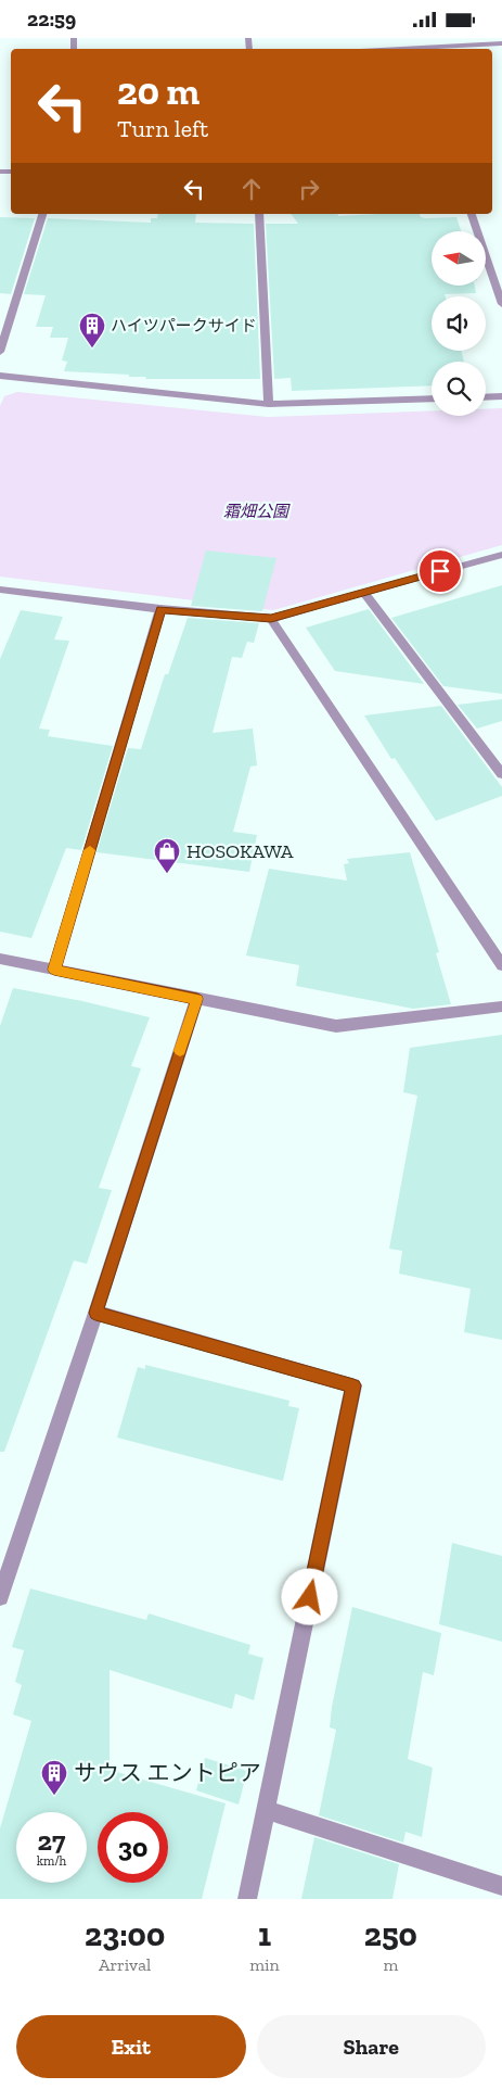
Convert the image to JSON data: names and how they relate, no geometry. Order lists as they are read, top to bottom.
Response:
{
  "parks": ["霜畑公園"],
  "places": {
    "building": ["ハイツパークサイド", "サウス エントピア"],
    "shop": ["HOSOKAWA"]
  },
  "north": "left",
  "page": {
    "status": "22:59",
    "turn": ["20 m", "Turn left"],
    "speed": "27 km/h",
    "limit": "30",
    "eta": [
      "23:00",
      "Arrival",
      "1",
      "min",
      "250",
      "m"
    ],
    "buttons": ["Exit", "Share"]
  }
}
